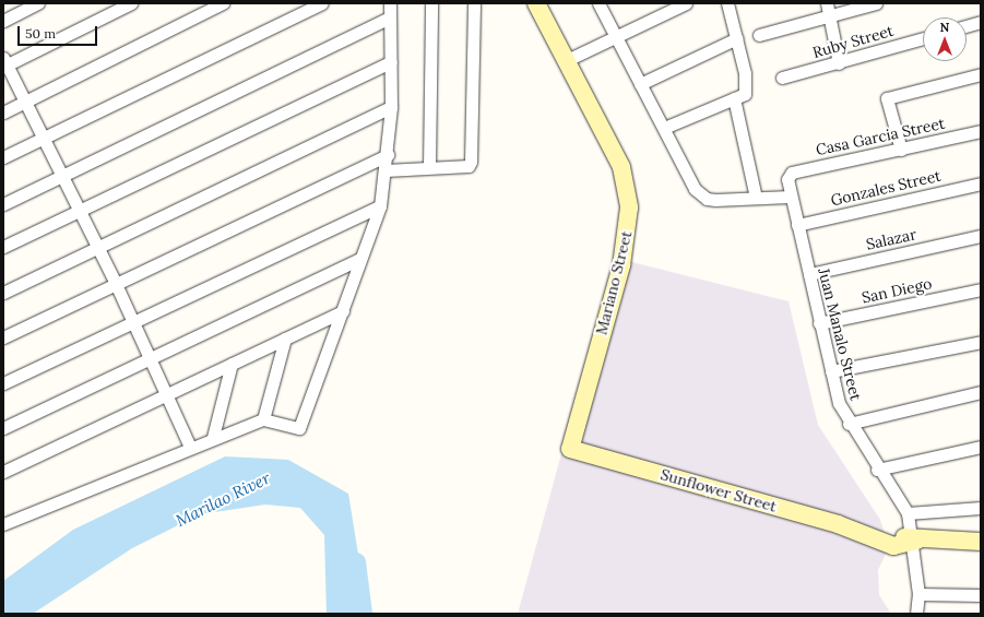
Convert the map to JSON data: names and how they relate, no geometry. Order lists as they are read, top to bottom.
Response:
{
  "streets": {
    "main road": ["Mariano Street", "Sunflower Street"],
    "street": [
      "Ruby Street",
      "Casa Garcia Street",
      "Gonzales Street",
      "Salazar",
      "San Diego",
      "Juan Manalo Street"
    ]
  },
  "crossings": [
    ["Casa Garcia Street", "Juan Manalo Street"],
    ["Gonzales Street", "Juan Manalo Street"],
    ["Salazar", "Juan Manalo Street"],
    ["Mariano Street", "Sunflower Street"],
    ["San Diego", "Juan Manalo Street"],
    ["Juan Manalo Street", "Sunflower Street"]
  ],
  "water": ["Marilao River"],
  "scale_bar": "50 m",
  "north": "top"
}
